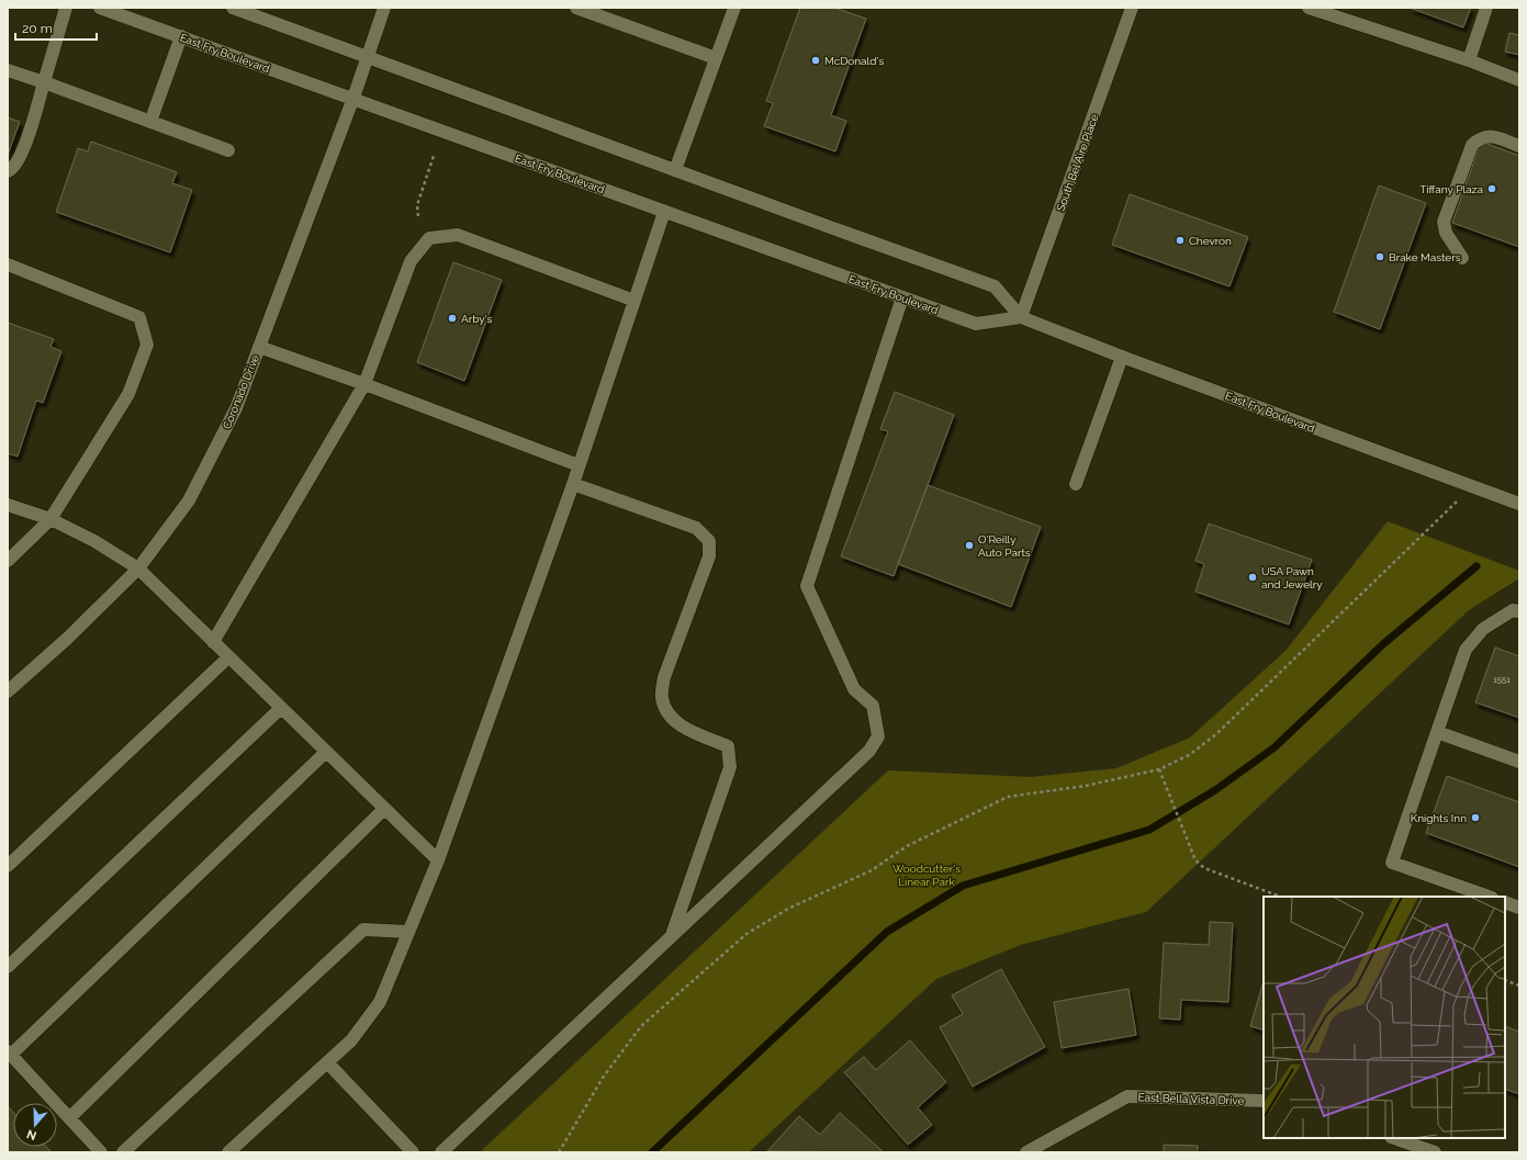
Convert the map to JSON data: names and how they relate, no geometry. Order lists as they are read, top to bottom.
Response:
{
  "streets": {
    "main road": [
      "East Fry Boulevard",
      "South Bel Aire Place",
      "Coronado Drive",
      "East Bella Vista Drive"
    ]
  },
  "crossings": [
    ["East Fry Boulevard", "South Bel Aire Place"],
    ["East Fry Boulevard", "Coronado Drive"]
  ],
  "parks": ["Woodcutter's Linear Park"],
  "places": [
    "McDonald's",
    "Tiffany Plaza",
    "Chevron",
    "Brake Masters",
    "Arby's",
    "O'Reilly Auto Parts",
    "USA Pawn and Jewelry",
    "Knights Inn"
  ],
  "house_numbers": ["1551"],
  "scale_bar": "20 m",
  "north": "bottom"
}
